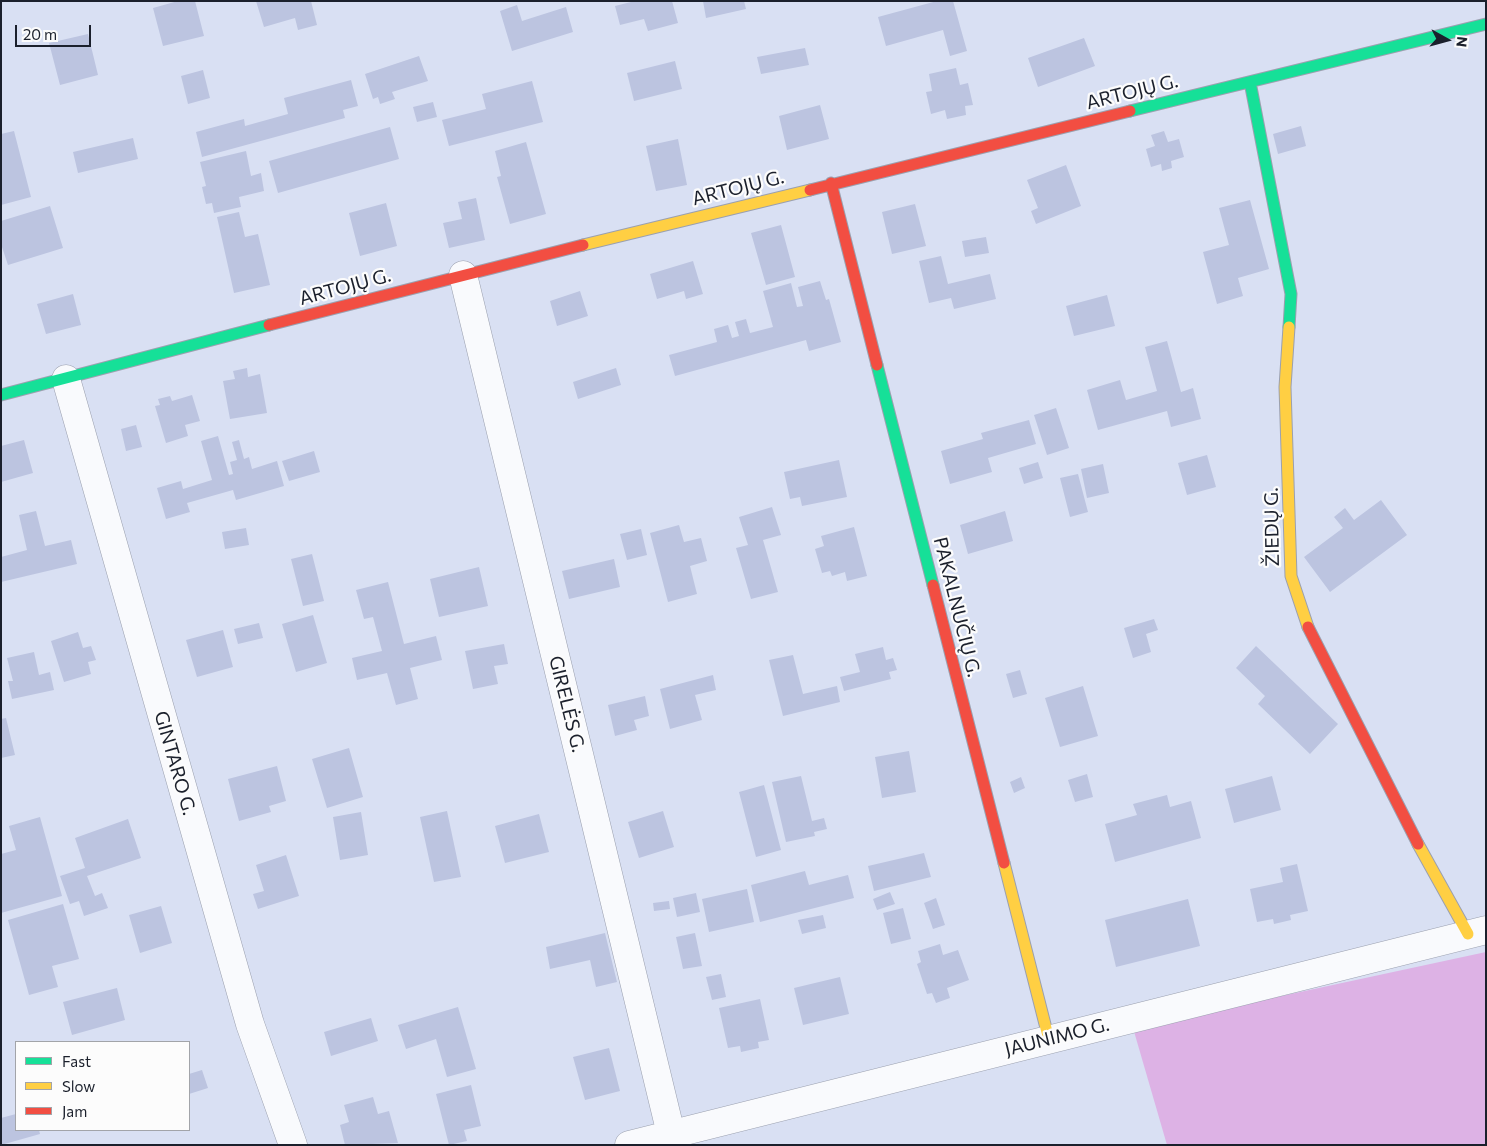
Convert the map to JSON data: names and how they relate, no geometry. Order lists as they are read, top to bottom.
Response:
{
  "streets": {
    "street": [
      "ARTOJŲ G.",
      "ŽIEDŲ G.",
      "PAKALNUČIŲ G.",
      "GIRELĖS G.",
      "GINTARO G.",
      "JAUNIMO G."
    ]
  },
  "crossings": [
    ["ARTOJŲ G.", "ŽIEDŲ G."],
    ["ARTOJŲ G.", "PAKALNUČIŲ G."],
    ["ARTOJŲ G.", "GIRELĖS G."],
    ["ARTOJŲ G.", "GINTARO G."],
    ["ŽIEDŲ G.", "JAUNIMO G."],
    ["PAKALNUČIŲ G.", "JAUNIMO G."],
    ["GIRELĖS G.", "JAUNIMO G."]
  ],
  "legend": ["Fast", "Slow", "Jam"],
  "scale_bar": "20 m",
  "north": "right"
}
